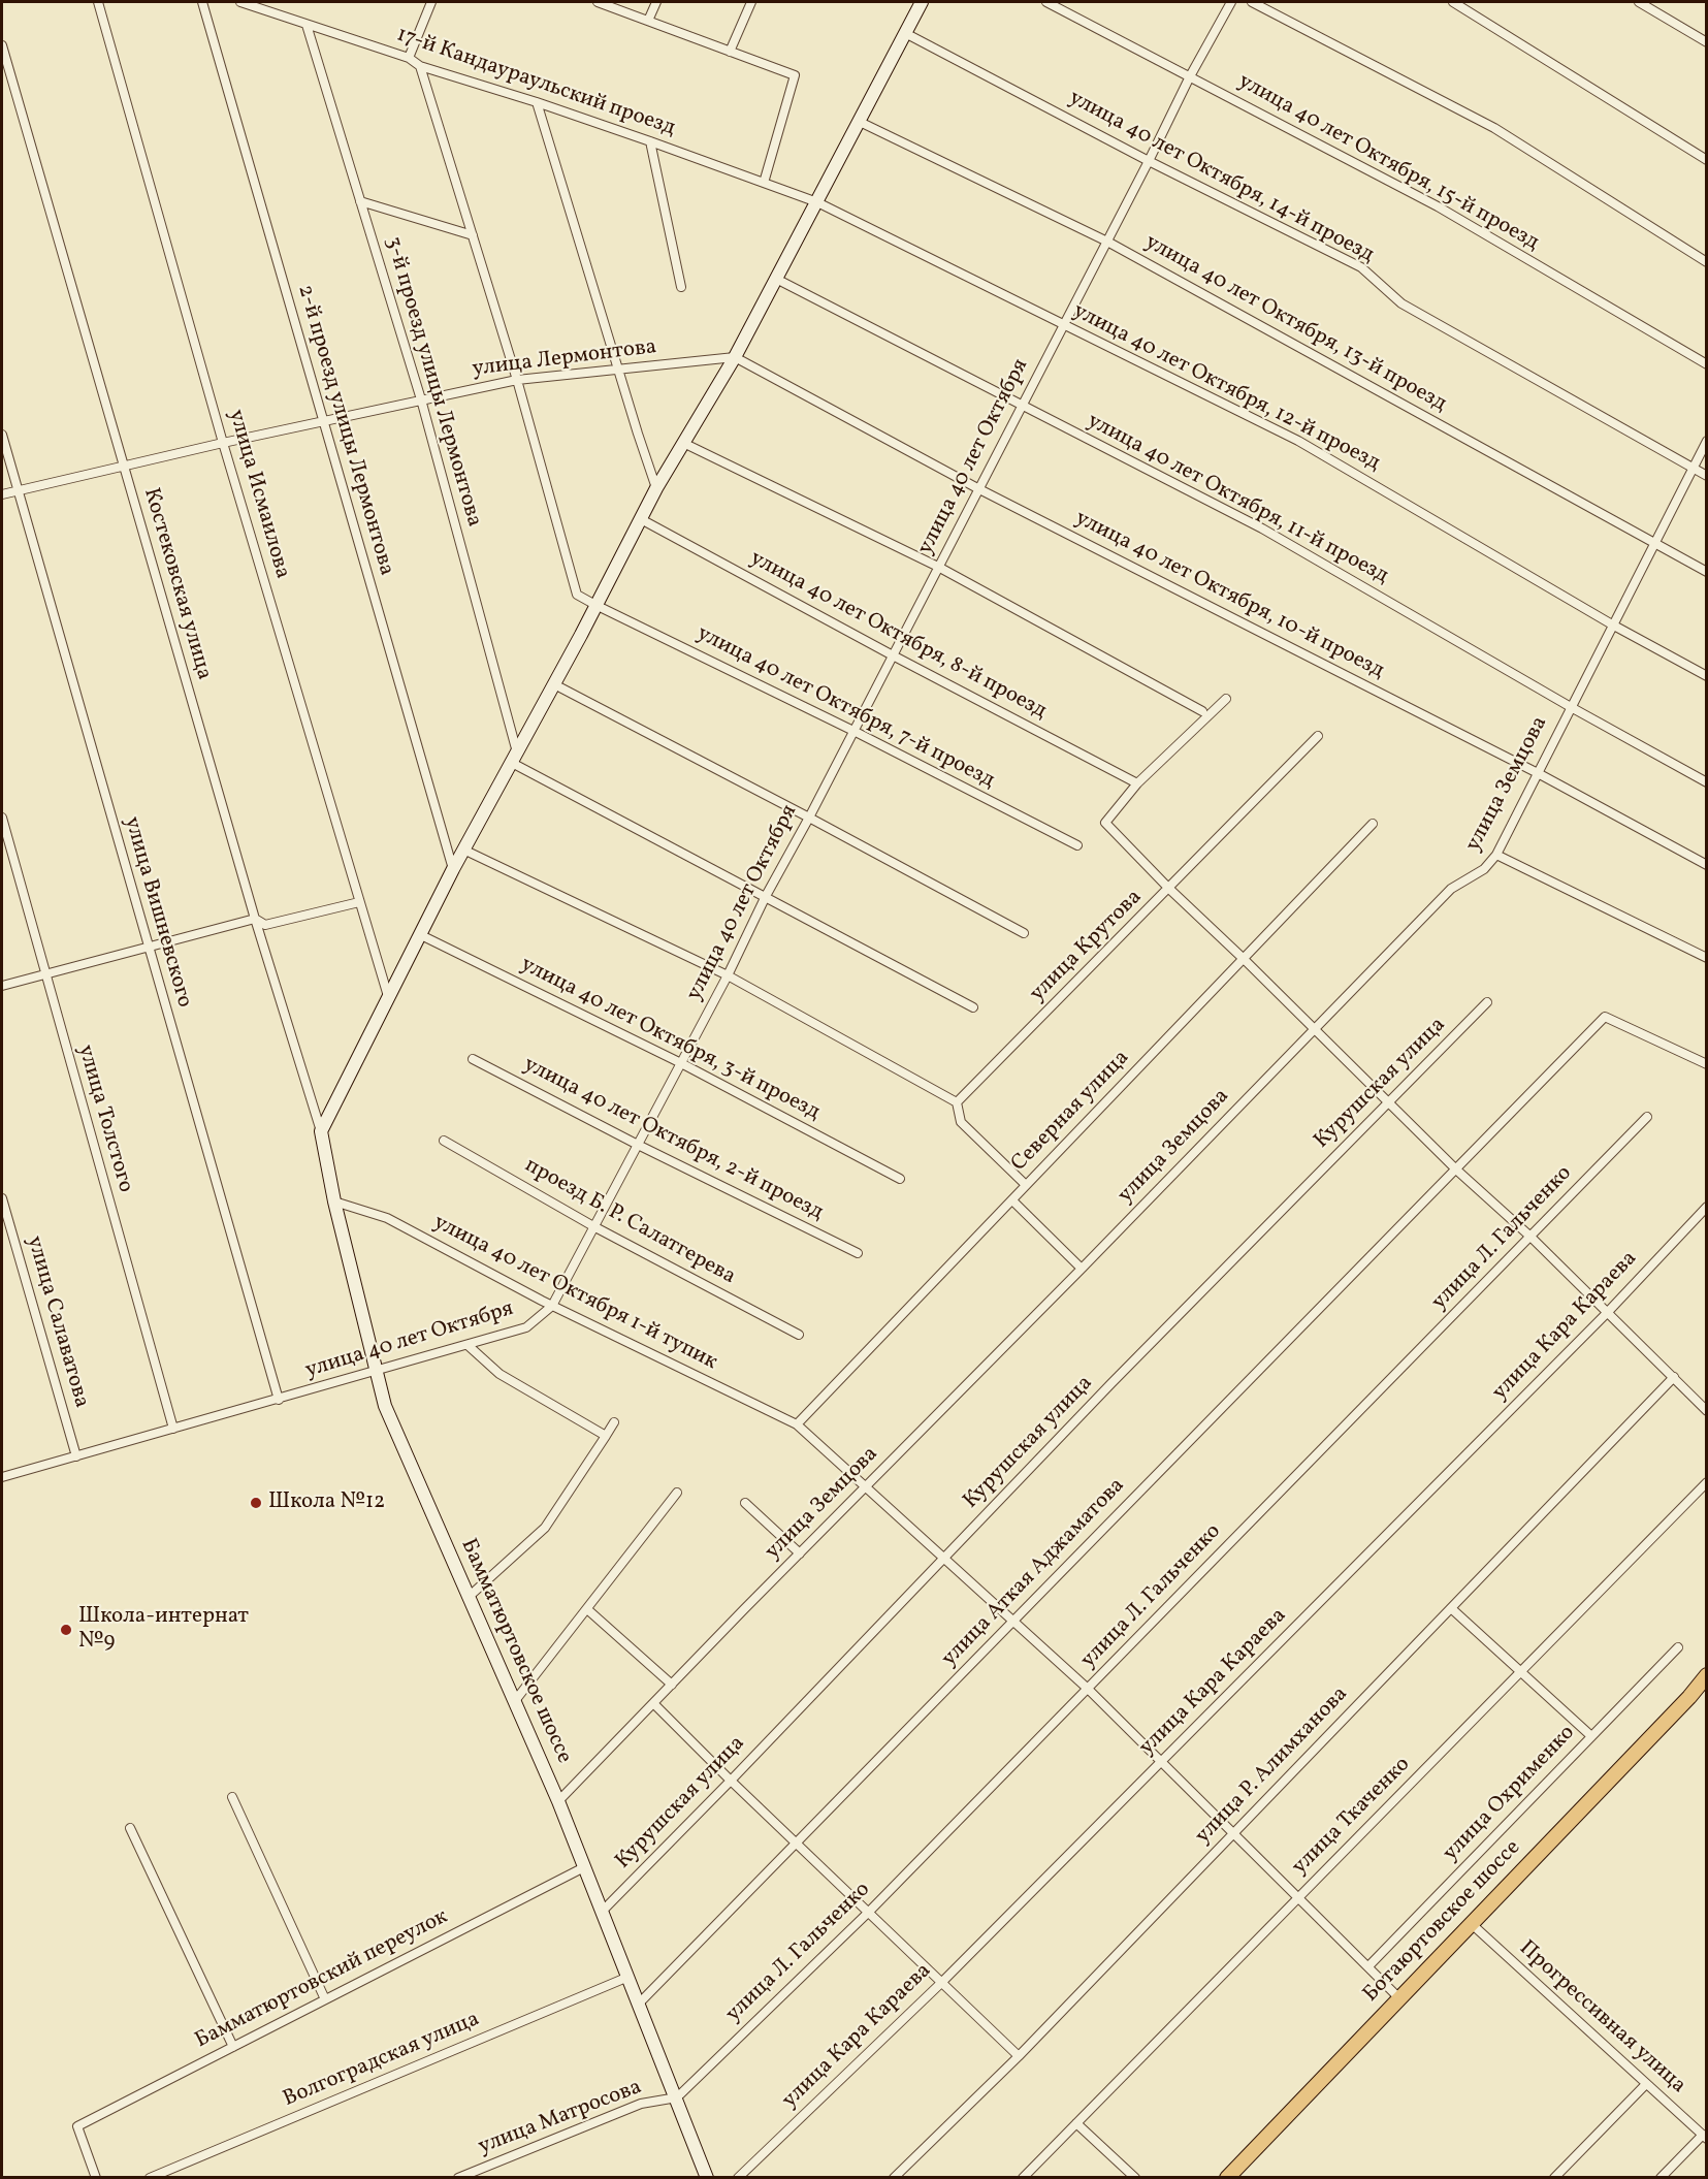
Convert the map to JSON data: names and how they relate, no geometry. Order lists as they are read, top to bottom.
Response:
{
  "streets": {
    "main road": ["Ботаюртовское шоссе"],
    "street": [
      "17-й Кандаураульский проезд",
      "улица 40 лет Октября, 15-й проезд",
      "улица 40 лет Октября, 14-й проезд",
      "улица 40 лет Октября, 13-й проезд",
      "улица Лермонтова",
      "3-й проезд улицы Лермонтова",
      "улица 40 лет Октября, 12-й проезд",
      "2-й проезд улицы Лермонтова",
      "улица 40 лет Октября",
      "улица Исмаилова",
      "улица 40 лет Октября, 11-й проезд",
      "Костековская улица",
      "улица 40 лет Октября, 10-й проезд",
      "улица 40 лет Октября, 8-й проезд",
      "улица 40 лет Октября, 7-й проезд",
      "улица Земцова",
      "улица Вишневского",
      "улица Крутова",
      "улица 40 лет Октября, 3-й проезд",
      "Курушская улица",
      "Северная улица",
      "улица Толстого",
      "улица 40 лет Октября, 2-й проезд",
      "проезд Б. Р. Салатгерева",
      "улица Л. Гальченко",
      "улица 40 лет Октября 1-й тупик",
      "улица Салаватова",
      "улица Кара Караева",
      "улица Аткая Аджаматова",
      "Бамматюртовское шоссе",
      "улица Р. Алимханова",
      "улица Охрименко",
      "улица Ткаченко",
      "Бамматюртовский переулок",
      "Прогрессивная улица",
      "Волгоградская улица",
      "улица Матросова"
    ]
  },
  "crossings": [
    ["17-й Кандаураульский проезд", "3-й проезд улицы Лермонтова"],
    ["17-й Кандаураульский проезд", "улица 40 лет Октября, 12-й проезд"],
    ["17-й Кандаураульский проезд", "улица 40 лет Октября, 7-й проезд"],
    ["улица 40 лет Октября, 15-й проезд", "улица 40 лет Октября"],
    ["улица 40 лет Октября, 14-й проезд", "улица 40 лет Октября"],
    ["улица 40 лет Октября, 14-й проезд", "улица Земцова"],
    ["улица 40 лет Октября, 13-й проезд", "улица 40 лет Октября"],
    ["улица 40 лет Октября, 13-й проезд", "улица Земцова"],
    ["улица Лермонтова", "3-й проезд улицы Лермонтова"],
    ["улица Лермонтова", "2-й проезд улицы Лермонтова"],
    ["улица Лермонтова", "улица Исмаилова"],
    ["улица Лермонтова", "Костековская улица"],
    ["улица Лермонтова", "улица 40 лет Октября, 10-й проезд"],
    ["улица Лермонтова", "улица 40 лет Октября, 7-й проезд"],
    ["улица Лермонтова", "улица Вишневского"],
    ["улица 40 лет Октября, 12-й проезд", "улица 40 лет Октября"],
    ["улица 40 лет Октября, 12-й проезд", "улица Земцова"],
    ["улица 40 лет Октября", "улица 40 лет Октября, 11-й проезд"],
    ["улица 40 лет Октября", "улица 40 лет Октября, 10-й проезд"],
    ["улица 40 лет Октября", "улица 40 лет Октября, 8-й проезд"],
    ["улица 40 лет Октября", "улица 40 лет Октября, 7-й проезд"],
    ["улица 40 лет Октября", "улица Вишневского"],
    ["улица 40 лет Октября", "улица 40 лет Октября, 3-й проезд"],
    ["улица 40 лет Октября", "улица Толстого"],
    ["улица 40 лет Октября", "улица 40 лет Октября, 2-й проезд"],
    ["улица 40 лет Октября", "проезд Б. Р. Салатгерева"],
    ["улица 40 лет Октября", "улица 40 лет Октября 1-й тупик"],
    ["улица 40 лет Октября", "улица Салаватова"],
    ["улица 40 лет Октября", "Бамматюртовское шоссе"],
    ["улица 40 лет Октября, 11-й проезд", "улица Земцова"],
    ["Костековская улица", "Бамматюртовское шоссе"],
    ["улица 40 лет Октября, 10-й проезд", "улица Земцова"],
    ["улица Земцова", "улица 40 лет Октября 1-й тупик"],
    ["улица Земцова", "Бамматюртовское шоссе"],
    ["Курушская улица", "улица 40 лет Октября 1-й тупик"],
    ["Курушская улица", "Бамматюртовское шоссе"],
    ["Северная улица", "улица 40 лет Октября 1-й тупик"],
    ["улица Л. Гальченко", "улица 40 лет Октября 1-й тупик"],
    ["улица Л. Гальченко", "Бамматюртовское шоссе"],
    ["улица Л. Гальченко", "улица Матросова"],
    ["улица 40 лет Октября 1-й тупик", "улица Кара Караева"],
    ["улица 40 лет Октября 1-й тупик", "улица Аткая Аджаматова"],
    ["улица 40 лет Октября 1-й тупик", "Бамматюртовское шоссе"],
    ["улица 40 лет Октября 1-й тупик", "улица Р. Алимханова"],
    ["улица 40 лет Октября 1-й тупик", "улица Охрименко"],
    ["улица 40 лет Октября 1-й тупик", "улица Ткаченко"],
    ["улица 40 лет Октября 1-й тупик", "Ботаюртовское шоссе"],
    ["улица Аткая Аджаматова", "Бамматюртовское шоссе"],
    ["Бамматюртовское шоссе", "Бамматюртовский переулок"],
    ["Бамматюртовское шоссе", "Волгоградская улица"],
    ["Бамматюртовское шоссе", "улица Матросова"],
    ["Ботаюртовское шоссе", "Прогрессивная улица"]
  ],
  "places": ["Школа №12", "Школа-интернат №9"]
}
